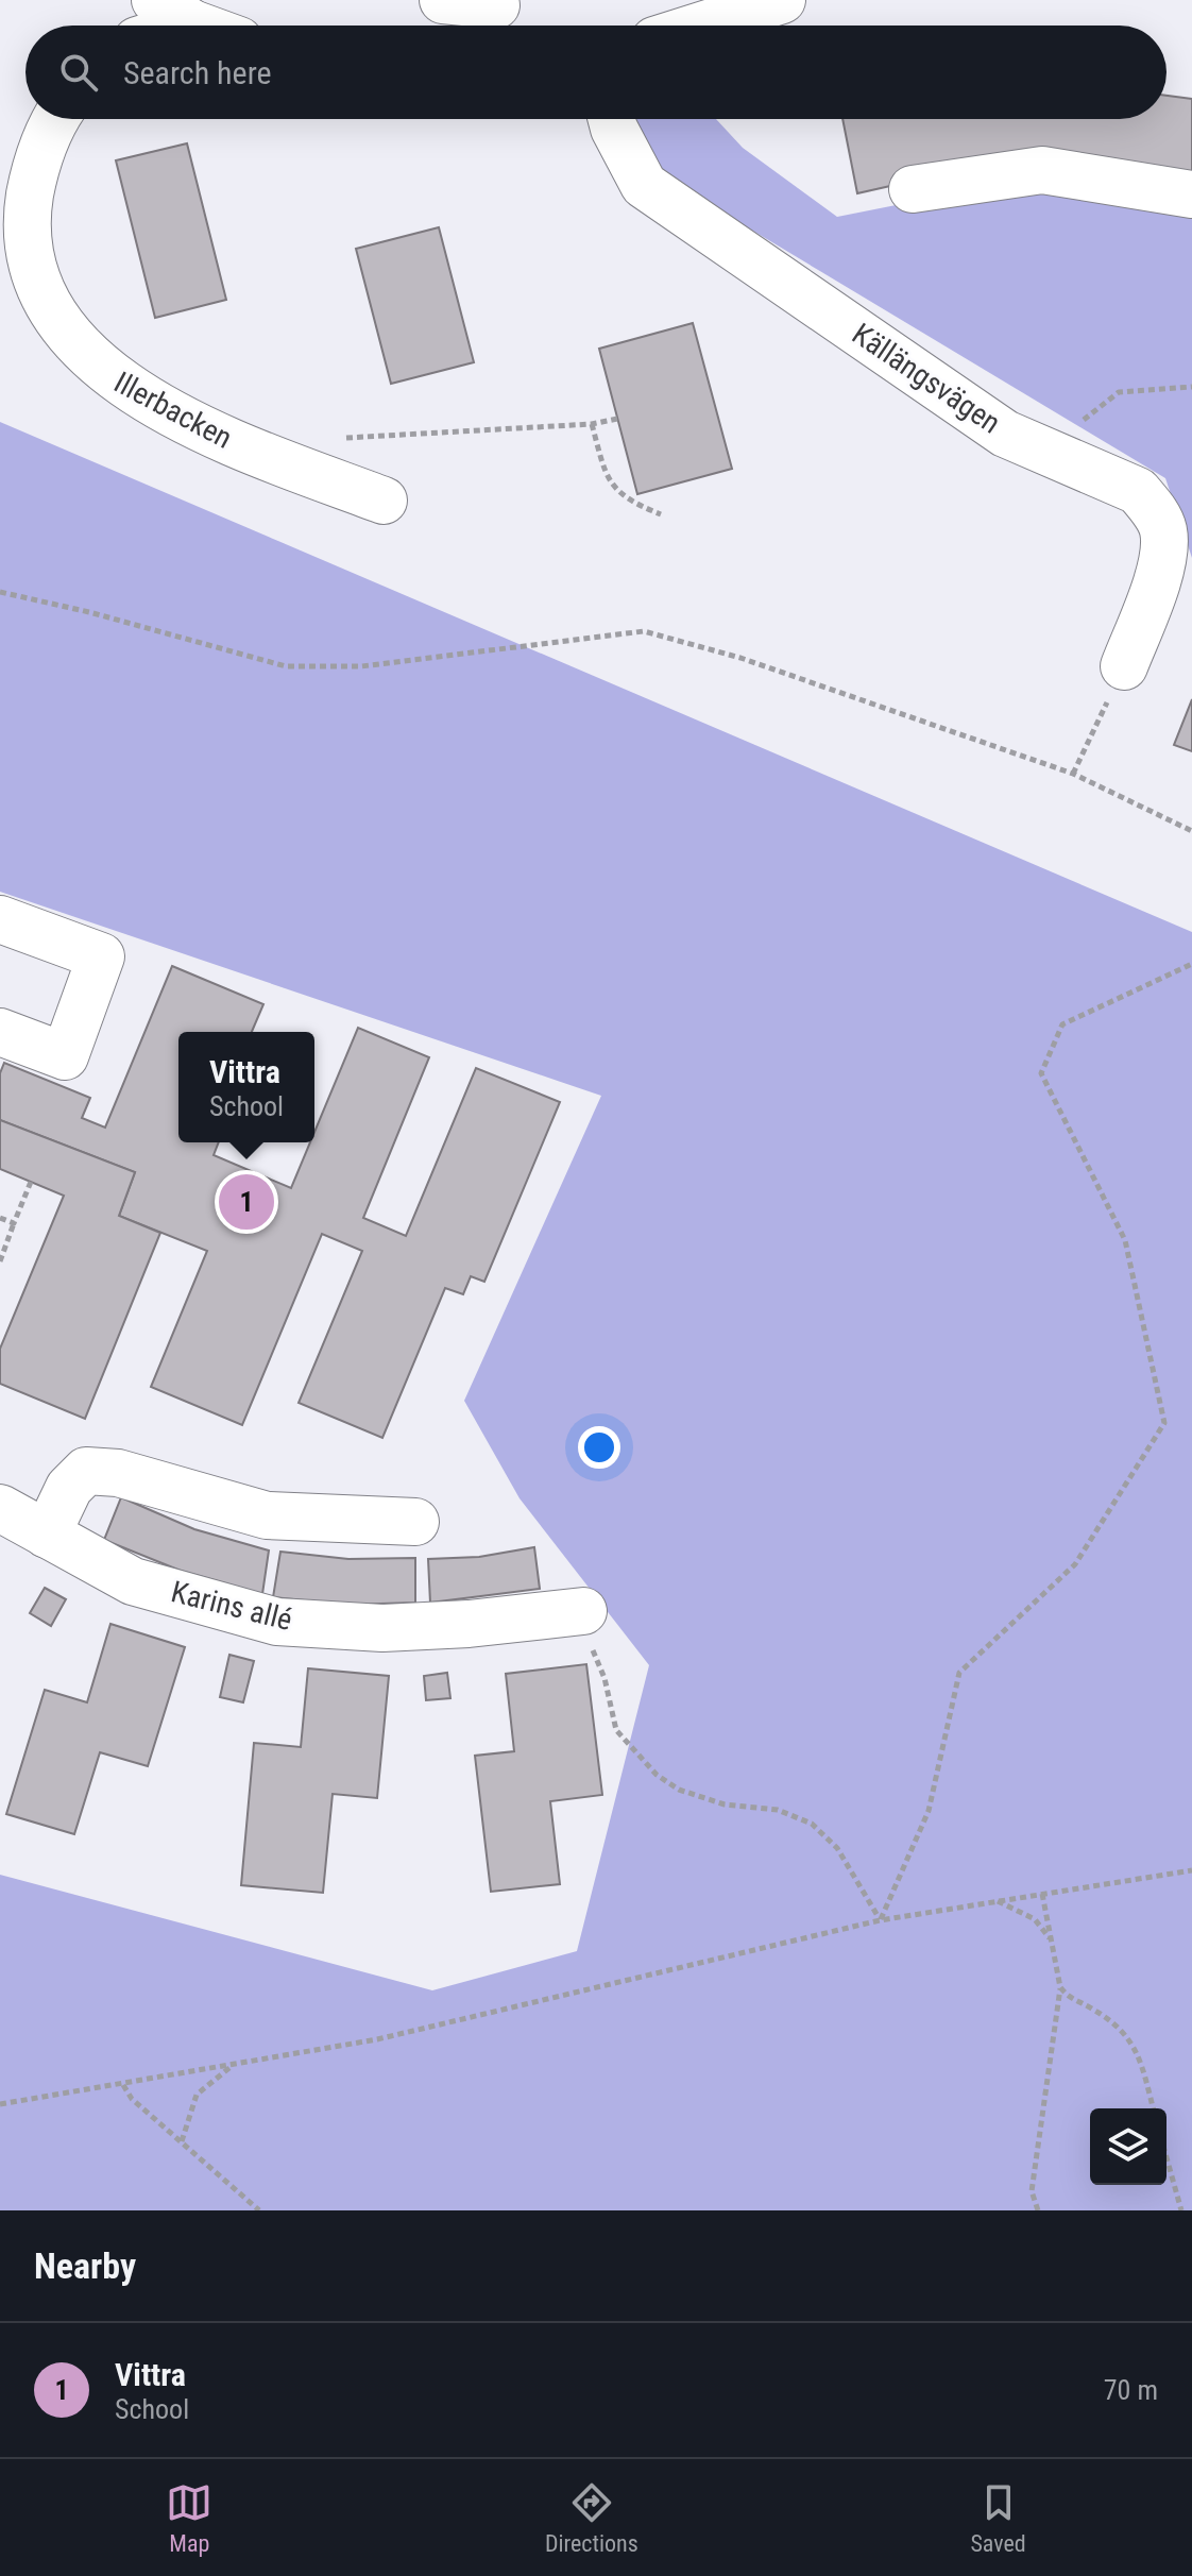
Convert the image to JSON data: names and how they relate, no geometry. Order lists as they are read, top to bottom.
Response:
{
  "streets": {
    "street": ["Källängsvägen", "Illerbacken", "Karins allé"]
  },
  "page": {
    "search": "Search here",
    "popup": ["Vittra", "School"],
    "pins": "1",
    "heading": "Nearby",
    "list": [
      {
        "mark": "1",
        "name": "Vittra",
        "note": "School",
        "value": "70 m"
      }
    ],
    "nav": ["Map", "Directions", "Saved"]
  }
}
